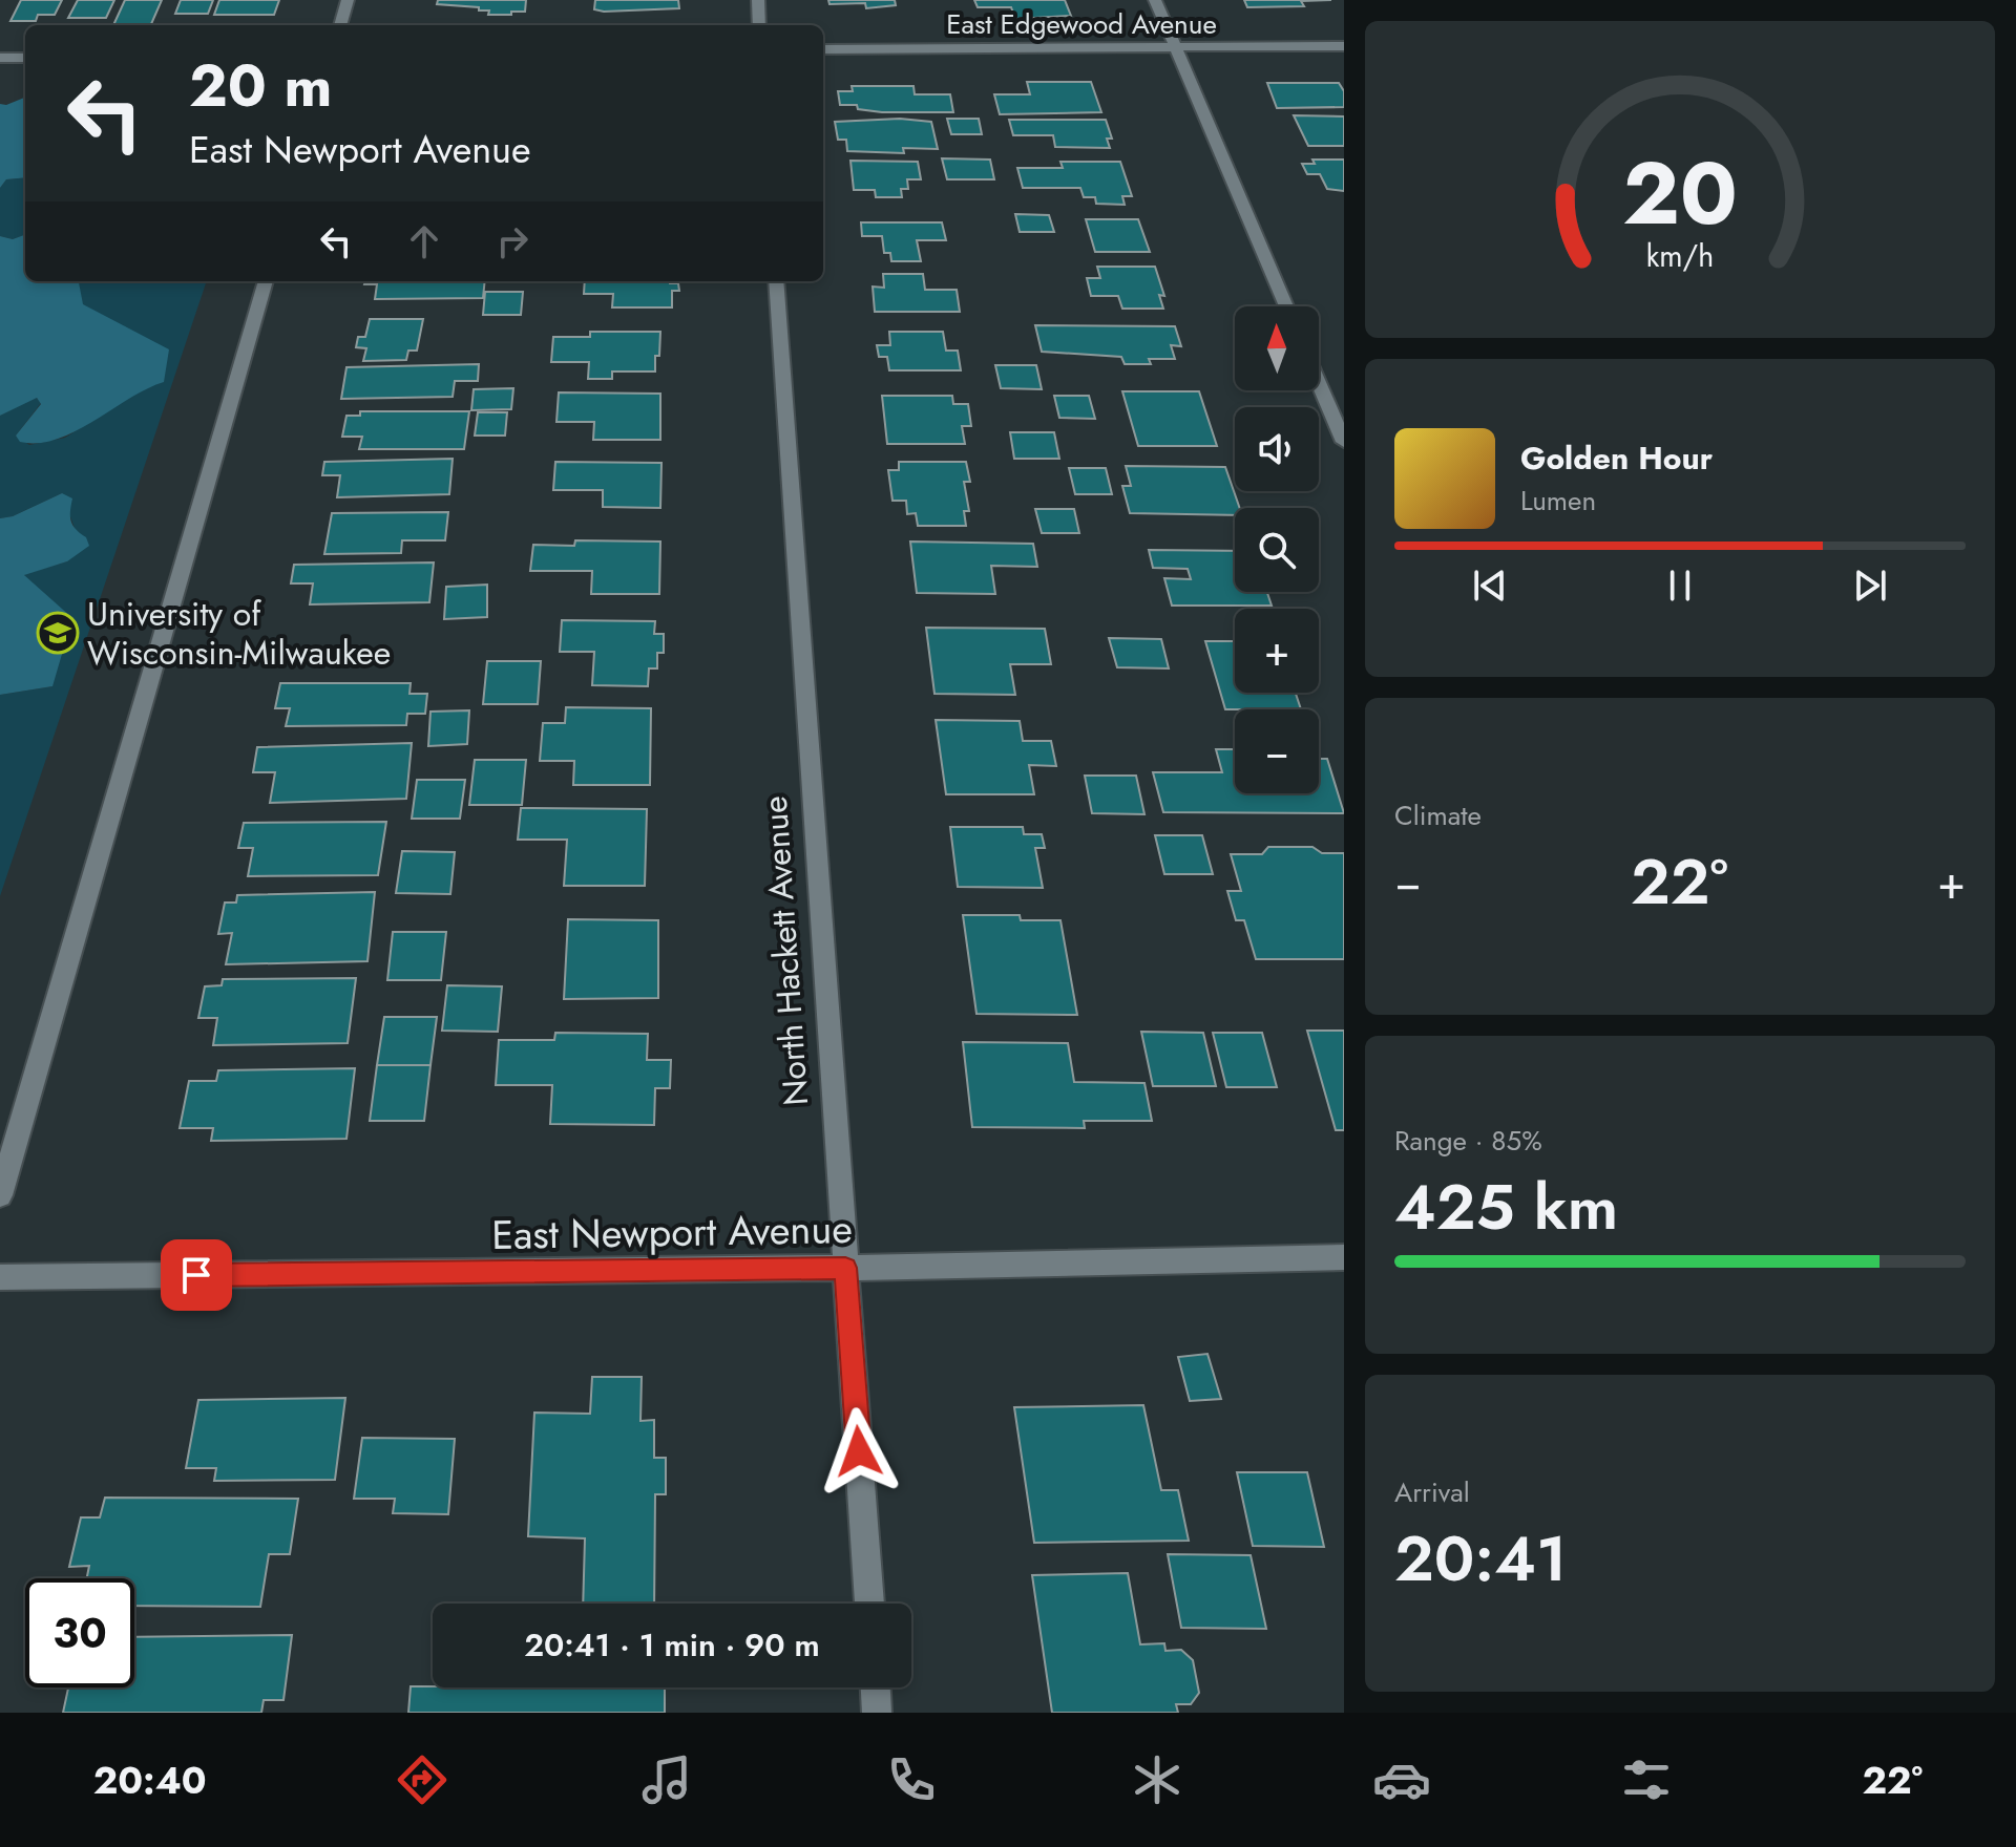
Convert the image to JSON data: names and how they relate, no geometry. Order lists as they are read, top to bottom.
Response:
{
  "streets": {
    "street": ["East Edgewood Avenue", "North Hackett Avenue", "East Newport Avenue"]
  },
  "crossings": [
    ["North Hackett Avenue", "East Newport Avenue"]
  ],
  "places": {
    "school or university": ["University of Wisconsin-Milwaukee"]
  },
  "north": "top",
  "page": {
    "turn": ["20 m", "East Newport Avenue"],
    "map_buttons": ["+", "−"],
    "song": ["Golden Hour", "Lumen"],
    "tile": [
      "Climate",
      ["Range · 85%", "425 km"],
      ["Arrival", "20:41"]
    ],
    "heat": ["−", "22°", "+"],
    "limit": "30",
    "trip": "20:41 · 1 min · 90 m",
    "tabs": ["20:40", "22°"],
    "gauge": ["20", "km/h"]
  }
}
